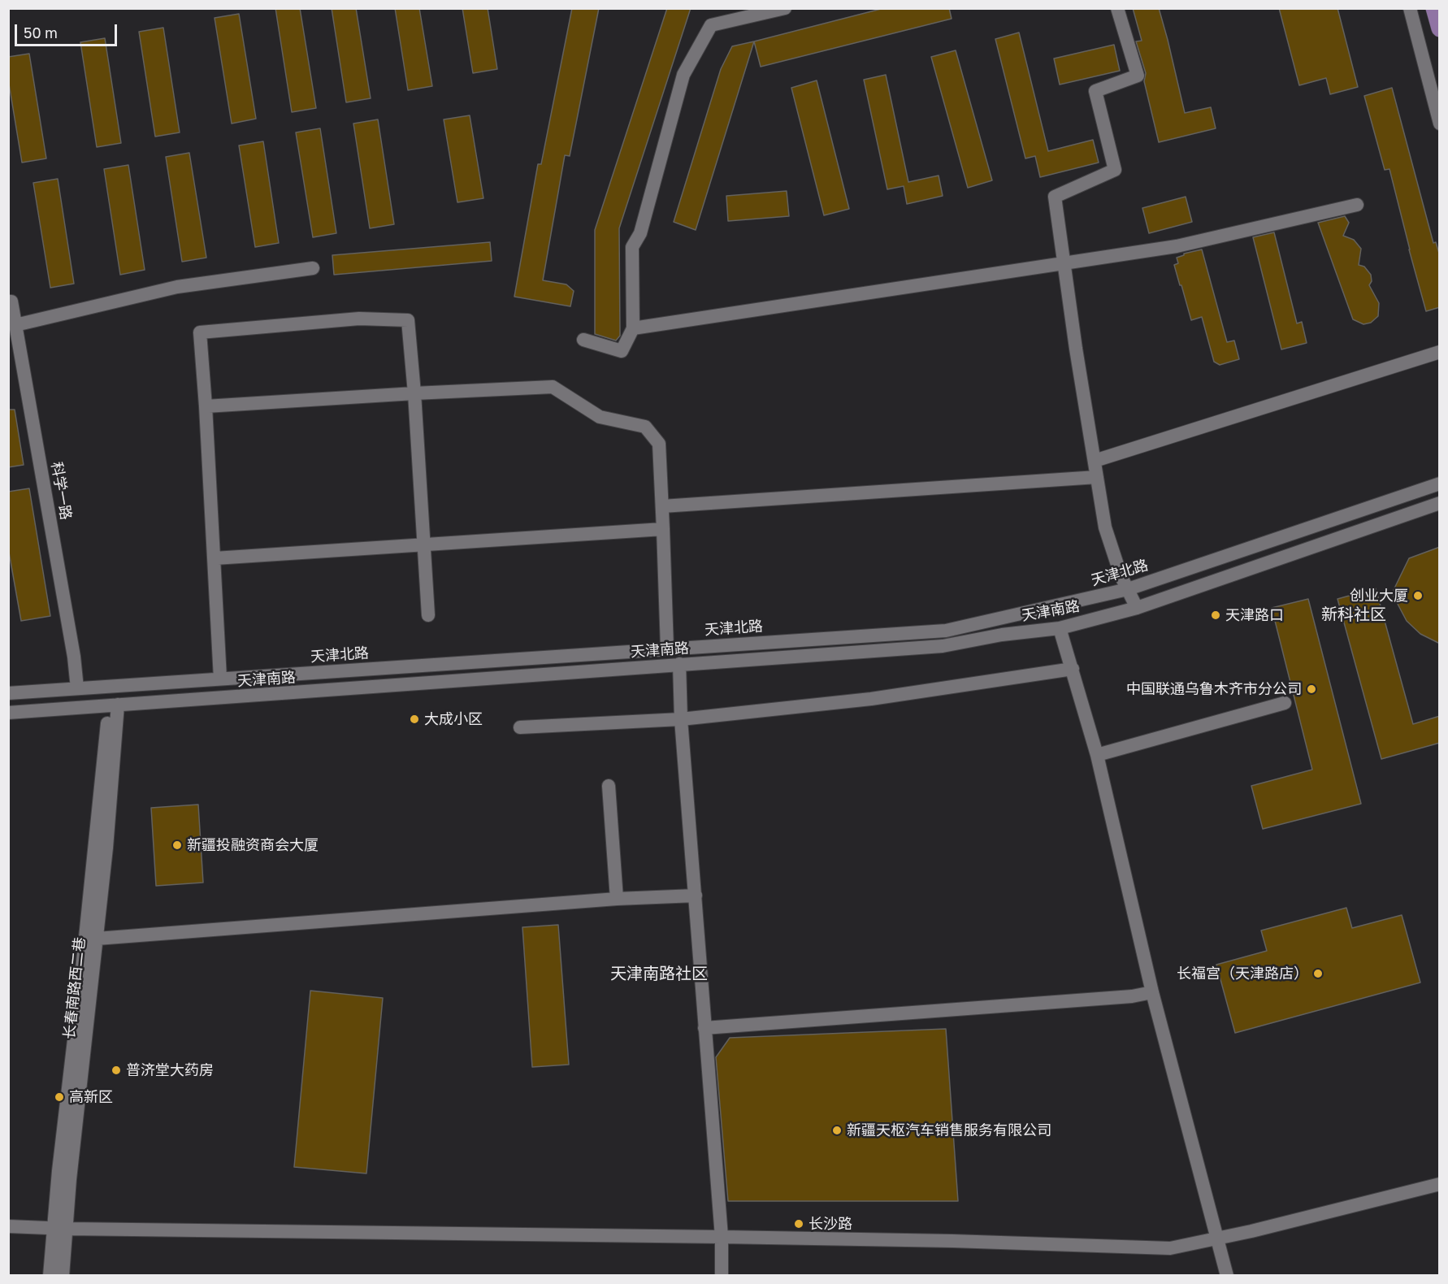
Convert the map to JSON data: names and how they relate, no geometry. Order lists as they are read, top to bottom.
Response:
{
  "streets": {
    "street": [
      "科学一路",
      "天津北路",
      "天津南路",
      "长春南路西二巷"
    ]
  },
  "crossings": [
    ["科学一路", "天津北路"],
    ["天津南路", "长春南路西二巷"]
  ],
  "districts": ["新科社区", "天津南路社区"],
  "places": [
    "创业大厦",
    "天津路口",
    "中国联通乌鲁木齐市分公司",
    "大成小区",
    "新疆投融资商会大厦",
    "长福宫（天津路店）",
    "普济堂大药房",
    "高新区",
    "新疆天枢汽车销售服务有限公司",
    "长沙路"
  ],
  "scale_bar": "50 m"
}
